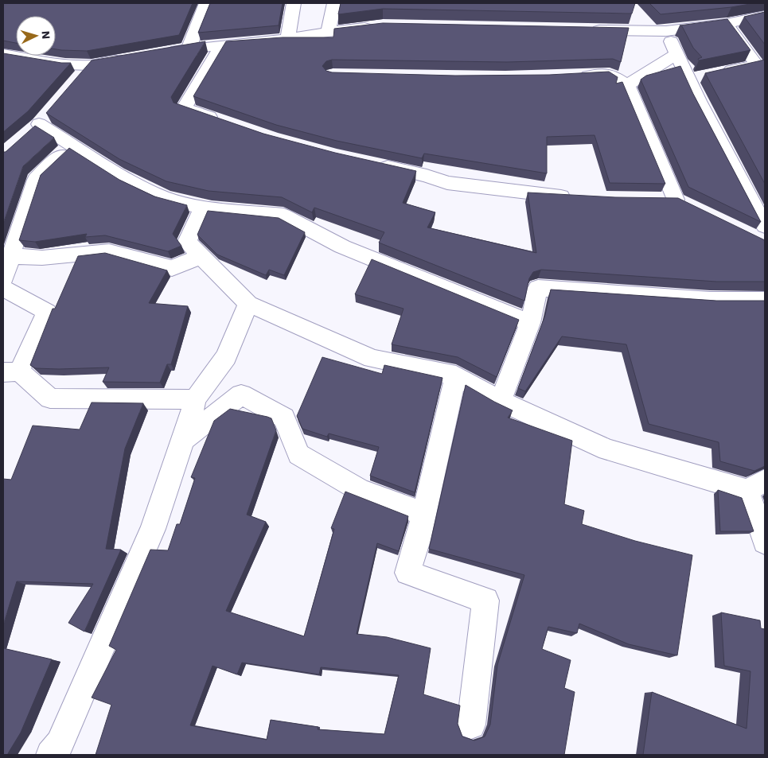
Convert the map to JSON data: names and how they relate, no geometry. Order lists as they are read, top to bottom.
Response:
{
  "north": "right"
}
